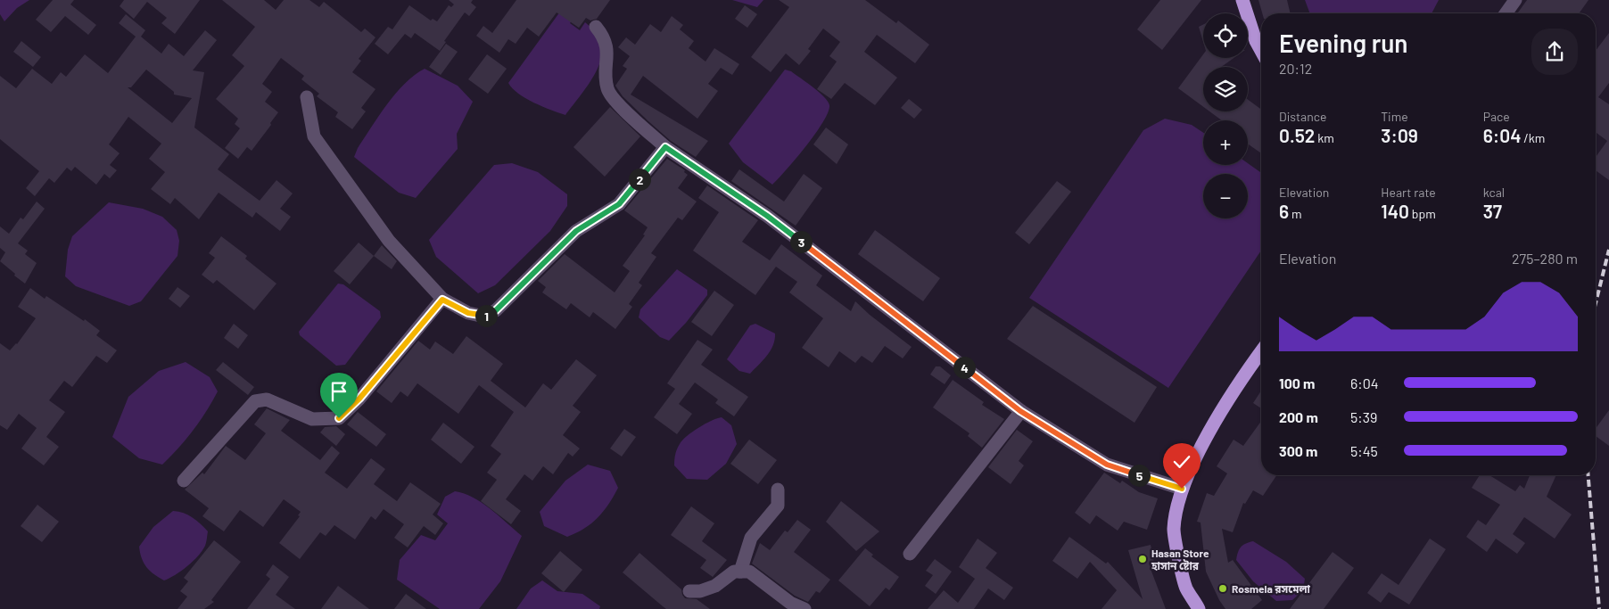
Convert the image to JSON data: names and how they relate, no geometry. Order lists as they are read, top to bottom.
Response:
{
  "places": ["Hasan Store হাসান ষ্টোর", "Rosmela রসমেলা"],
  "page": {
    "map_buttons": ["+", "−"],
    "heading": ["Evening run", "20:12"],
    "stats": [
      ["Distance", "0.52 km"],
      ["Time", "3:09"],
      ["Pace", "6:04 /km"],
      ["Elevation", "6 m"],
      ["Heart rate", "140 bpm"],
      ["kcal", "37"]
    ],
    "pins": [
      "2",
      "3",
      "1",
      "4",
      "5"
    ],
    "chart": ["Elevation", "275–280 m"],
    "list": [
      {
        "name": "100 m",
        "note": "6:04"
      },
      {
        "name": "200 m",
        "note": "5:39"
      },
      {
        "name": "300 m",
        "note": "5:45"
      }
    ]
  }
}
